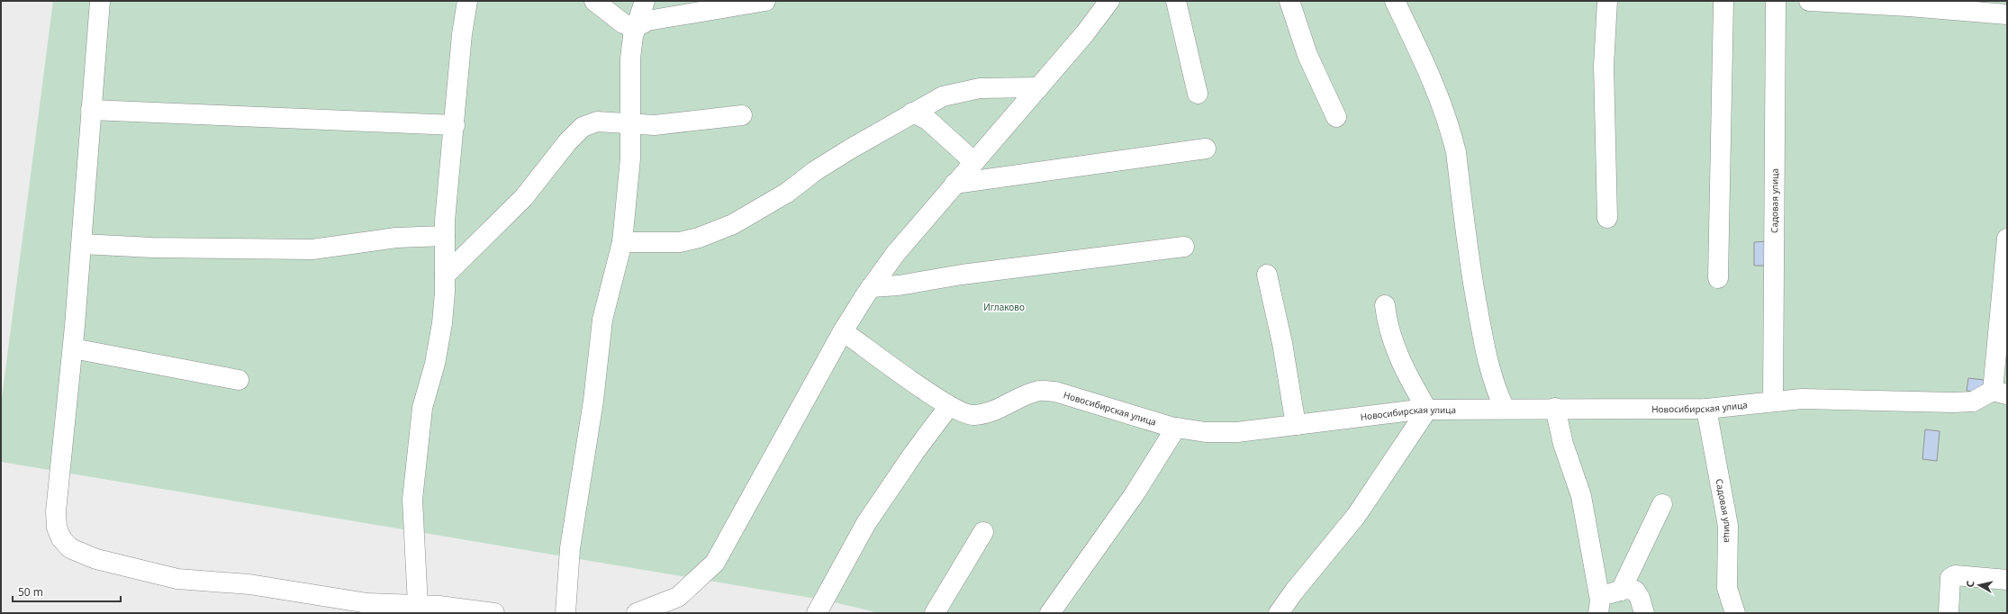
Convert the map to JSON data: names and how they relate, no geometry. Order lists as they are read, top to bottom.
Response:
{
  "streets": {
    "street": ["Садовая улица", "Новосибирская улица"]
  },
  "crossings": [
    ["Садовая улица", "Новосибирская улица"]
  ],
  "parks": ["Иглаково"],
  "scale_bar": "50 m",
  "north": "left"
}
